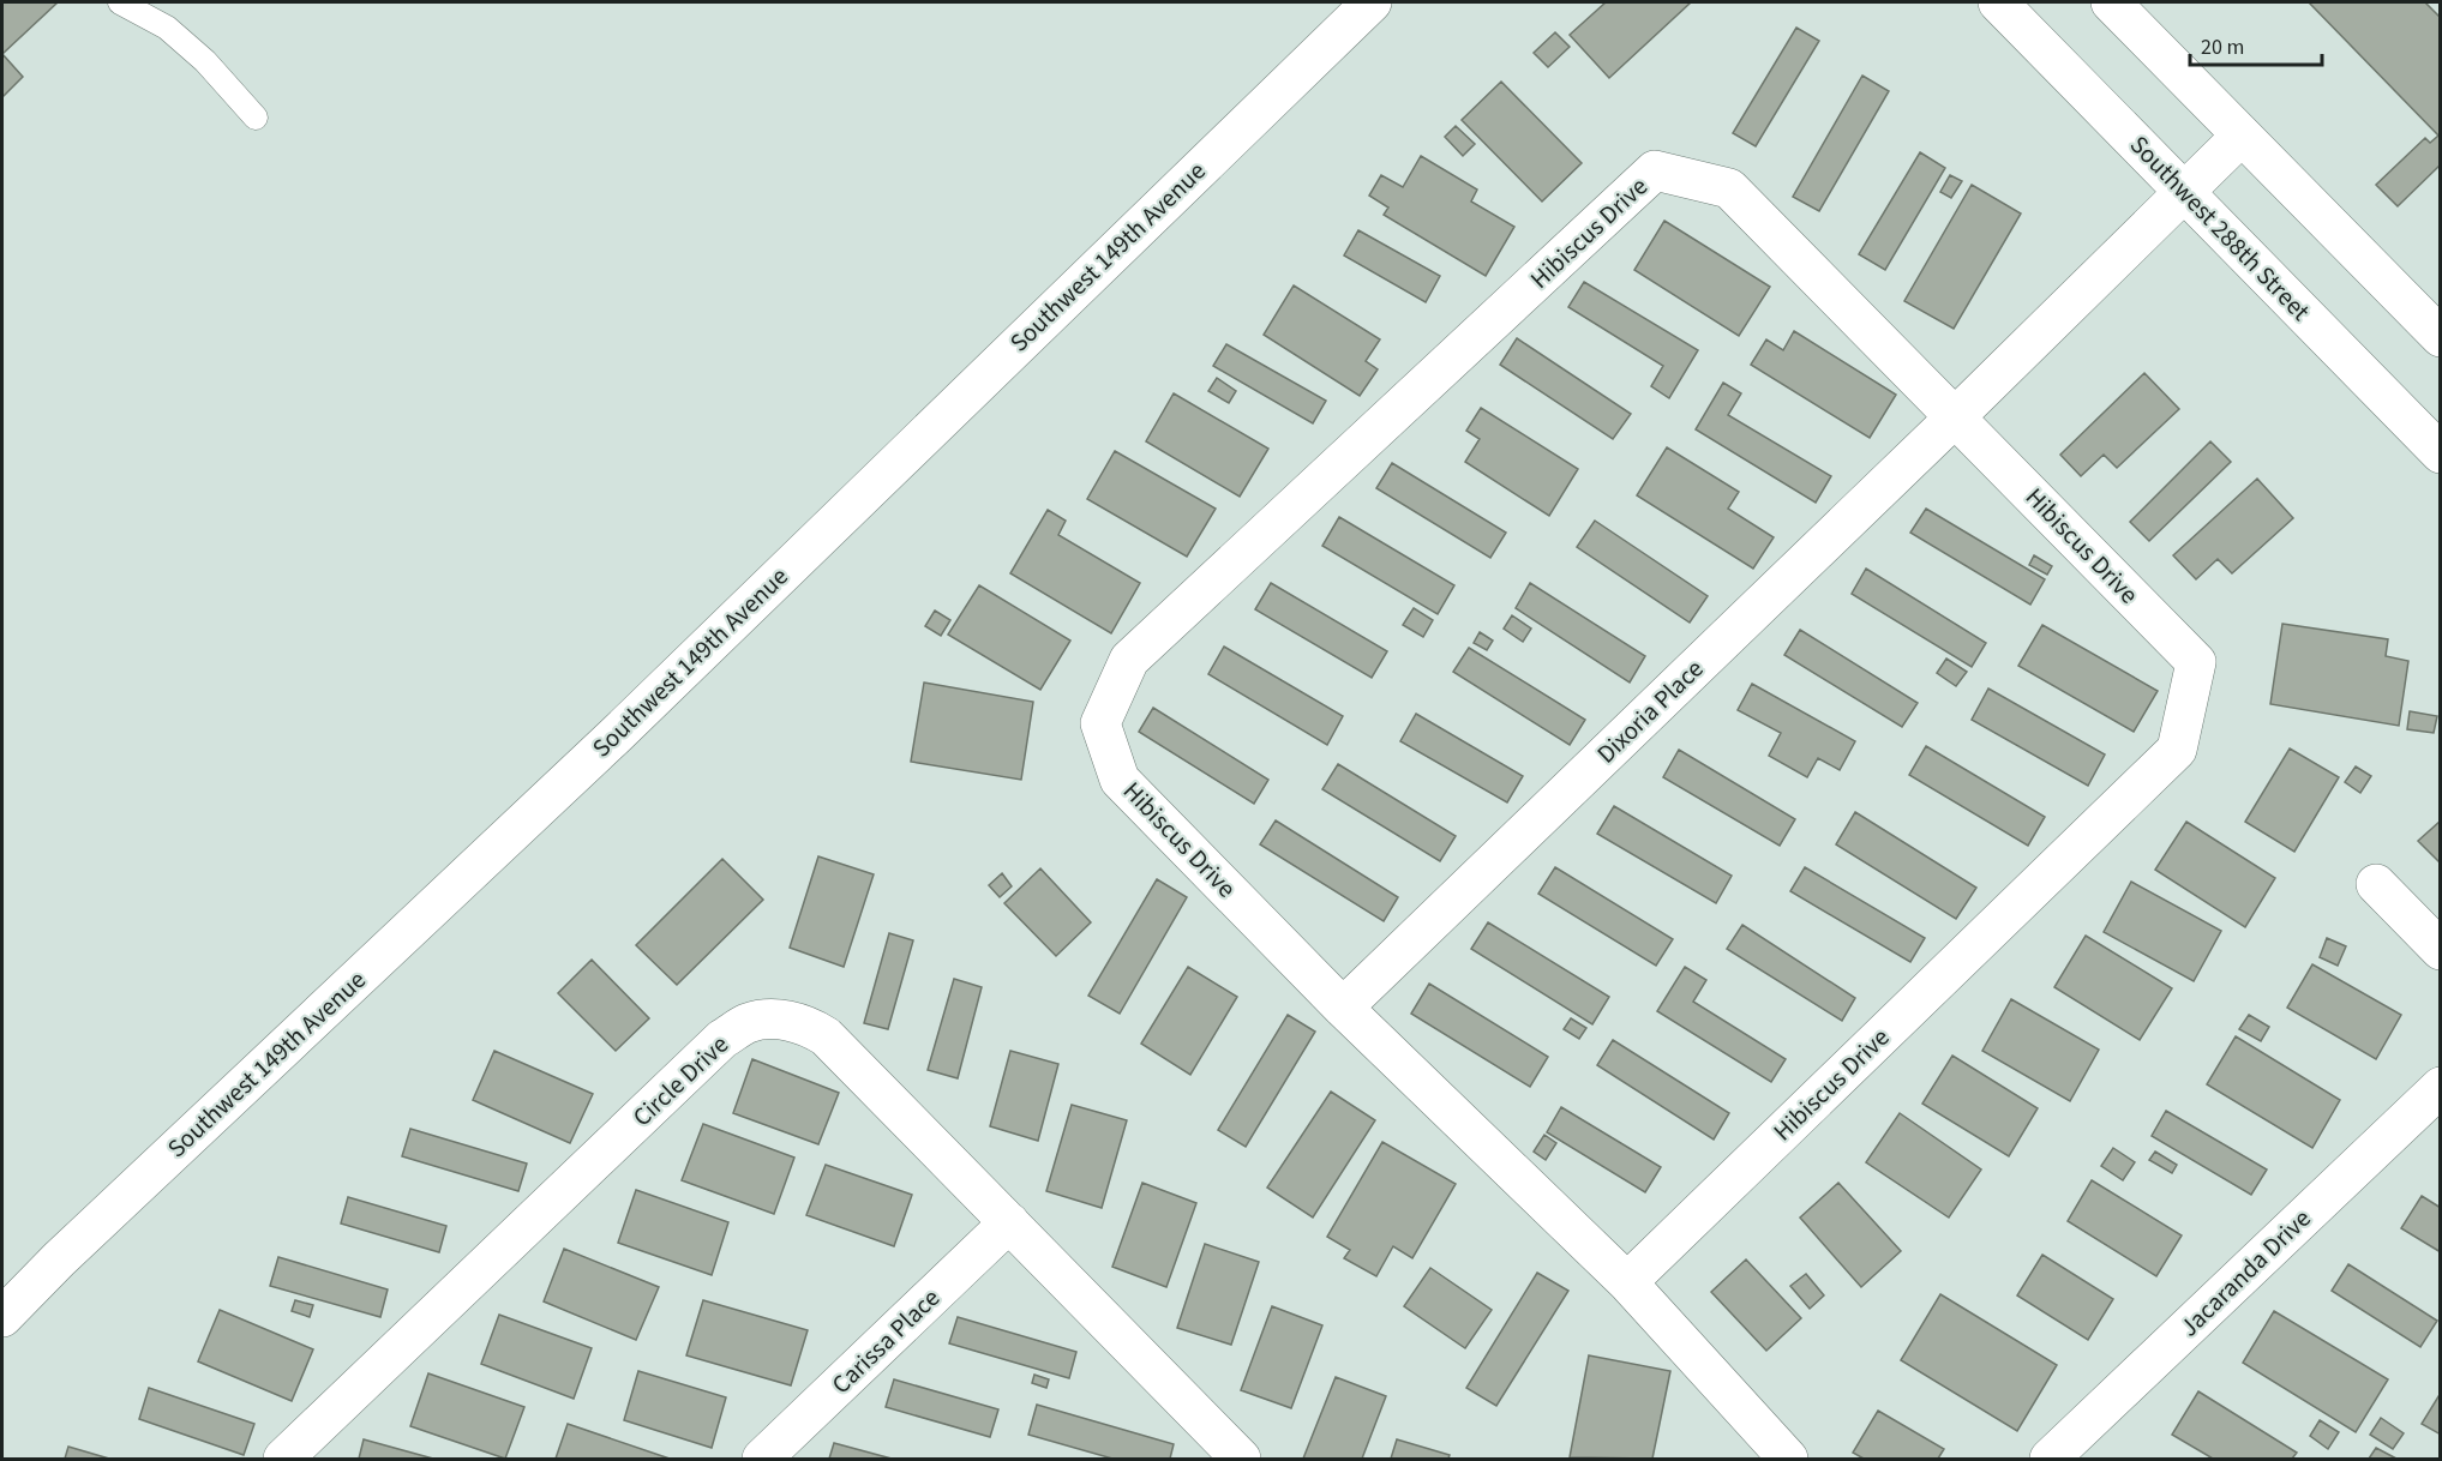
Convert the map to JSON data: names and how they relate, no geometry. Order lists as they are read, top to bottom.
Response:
{
  "streets": {
    "street": [
      "Southwest 288th Street",
      "Hibiscus Drive",
      "Southwest 149th Avenue",
      "Dixoria Place",
      "Circle Drive",
      "Jacaranda Drive",
      "Carissa Place"
    ]
  },
  "crossings": [
    ["Southwest 288th Street", "Dixoria Place"],
    ["Hibiscus Drive", "Dixoria Place"],
    ["Circle Drive", "Carissa Place"]
  ],
  "scale_bar": "20 m"
}
